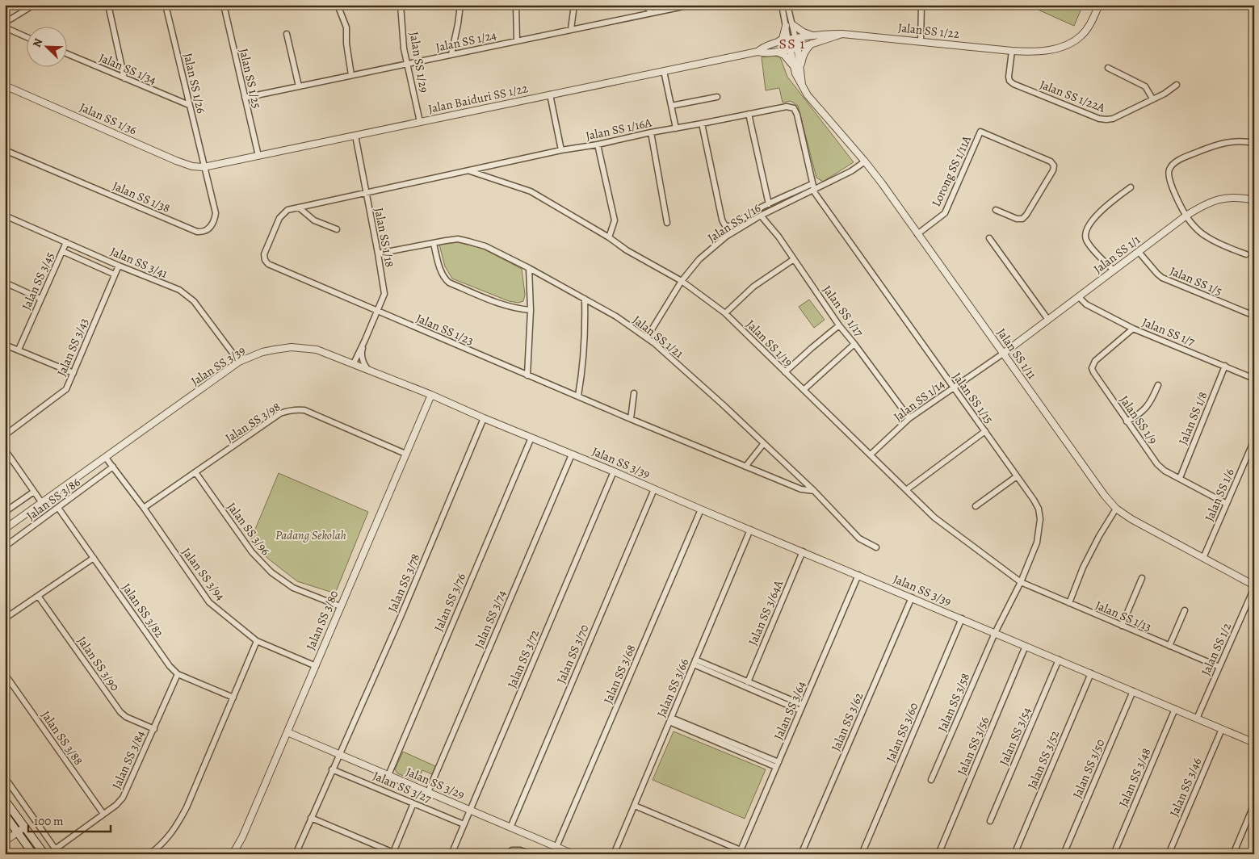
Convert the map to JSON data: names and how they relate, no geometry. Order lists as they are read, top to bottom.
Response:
{
  "streets": {
    "street": [
      "Jalan SS 1/22",
      "Jalan SS 1/24",
      "Jalan SS 1/29",
      "Jalan SS 1/34",
      "Jalan SS 1/25",
      "Jalan SS 1/26",
      "Jalan SS 1/22A",
      "Jalan Baiduri SS 1/22",
      "Jalan SS 1/36",
      "Jalan SS 1/16A",
      "Lorong SS 1/11A",
      "Jalan SS 1/38",
      "Jalan SS 1/16",
      "Jalan SS 1/18",
      "Jalan SS 1/1",
      "Jalan SS 3/41",
      "Jalan SS 3/45",
      "Jalan SS 1/5",
      "Jalan SS 1/17",
      "Jalan SS 1/23",
      "Jalan SS 1/7",
      "Jalan SS 1/21",
      "Jalan SS 1/19",
      "Jalan SS 3/43",
      "Jalan SS 1/11",
      "Jalan SS 3/39",
      "Jalan SS 1/15",
      "Jalan SS 1/14",
      "Jalan SS 1/8",
      "Jalan SS 1/9",
      "Jalan SS 3/98",
      "Jalan SS 1/6",
      "Jalan SS 3/86",
      "Jalan SS 3/96",
      "Jalan SS 3/94",
      "Jalan SS 3/78",
      "Jalan SS 3/76",
      "Jalan SS 3/82",
      "Jalan SS 3/64A",
      "Jalan SS 1/13",
      "Jalan SS 3/74",
      "Jalan SS 3/80",
      "Jalan SS 1/2",
      "Jalan SS 3/70",
      "Jalan SS 3/72",
      "Jalan SS 3/90",
      "Jalan SS 3/68",
      "Jalan SS 3/66",
      "Jalan SS 3/58",
      "Jalan SS 3/64",
      "Jalan SS 3/62",
      "Jalan SS 3/60",
      "Jalan SS 3/54",
      "Jalan SS 3/88",
      "Jalan SS 3/56",
      "Jalan SS 3/84",
      "Jalan SS 3/52",
      "Jalan SS 3/50",
      "Jalan SS 3/48",
      "Jalan SS 3/29",
      "Jalan SS 3/27",
      "Jalan SS 3/46"
    ]
  },
  "crossings": [
    ["Jalan SS 1/22", "Jalan SS 1/22A"],
    ["Jalan SS 1/22", "Jalan Baiduri SS 1/22"],
    ["Jalan SS 1/22", "Jalan SS 1/11"],
    ["Jalan SS 1/24", "Jalan SS 1/29"],
    ["Jalan SS 1/24", "Jalan SS 1/25"],
    ["Jalan SS 1/29", "Jalan Baiduri SS 1/22"],
    ["Jalan SS 1/34", "Jalan SS 1/26"],
    ["Jalan SS 1/25", "Jalan Baiduri SS 1/22"],
    ["Jalan SS 1/26", "Jalan Baiduri SS 1/22"],
    ["Jalan SS 1/26", "Jalan SS 1/36"],
    ["Jalan SS 1/26", "Jalan SS 1/38"],
    ["Jalan Baiduri SS 1/22", "Jalan SS 1/36"],
    ["Jalan Baiduri SS 1/22", "Jalan SS 1/38"],
    ["Jalan Baiduri SS 1/22", "Jalan SS 1/18"],
    ["Jalan SS 1/36", "Jalan SS 1/38"],
    ["Jalan SS 1/16A", "Jalan SS 1/16"],
    ["Jalan SS 1/16A", "Jalan SS 1/18"],
    ["Jalan SS 1/16A", "Jalan SS 1/23"],
    ["Jalan SS 1/16A", "Jalan SS 1/19"],
    ["Jalan SS 1/16A", "Jalan SS 1/15"],
    ["Lorong SS 1/11A", "Jalan SS 1/11"],
    ["Jalan SS 1/16", "Jalan SS 1/17"],
    ["Jalan SS 1/16", "Jalan SS 1/21"],
    ["Jalan SS 1/16", "Jalan SS 1/19"],
    ["Jalan SS 1/16", "Jalan SS 1/11"],
    ["Jalan SS 1/16", "Jalan SS 1/15"],
    ["Jalan SS 1/18", "Jalan SS 1/23"],
    ["Jalan SS 1/18", "Jalan SS 1/21"],
    ["Jalan SS 1/18", "Jalan SS 3/39"],
    ["Jalan SS 1/1", "Jalan SS 1/5"],
    ["Jalan SS 1/1", "Jalan SS 1/7"],
    ["Jalan SS 1/1", "Jalan SS 1/11"],
    ["Jalan SS 1/1", "Jalan SS 1/14"],
    ["Jalan SS 3/41", "Jalan SS 3/45"],
    ["Jalan SS 3/41", "Jalan SS 3/43"],
    ["Jalan SS 3/41", "Jalan SS 3/39"],
    ["Jalan SS 1/17", "Jalan SS 1/14"],
    ["Jalan SS 1/23", "Jalan SS 1/21"],
    ["Jalan SS 1/7", "Jalan SS 1/8"],
    ["Jalan SS 1/7", "Jalan SS 1/9"],
    ["Jalan SS 1/19", "Jalan SS 1/15"],
    ["Jalan SS 1/19", "Jalan SS 1/14"],
    ["Jalan SS 1/19", "Jalan SS 1/13"],
    ["Jalan SS 1/11", "Jalan SS 1/14"],
    ["Jalan SS 1/11", "Jalan SS 1/6"],
    ["Jalan SS 1/11", "Jalan SS 1/2"],
    ["Jalan SS 3/39", "Jalan SS 1/15"],
    ["Jalan SS 3/39", "Jalan SS 3/94"],
    ["Jalan SS 3/39", "Jalan SS 3/78"],
    ["Jalan SS 3/39", "Jalan SS 3/76"],
    ["Jalan SS 3/39", "Jalan SS 3/64A"],
    ["Jalan SS 3/39", "Jalan SS 3/74"],
    ["Jalan SS 3/39", "Jalan SS 3/80"],
    ["Jalan SS 3/39", "Jalan SS 1/2"],
    ["Jalan SS 3/39", "Jalan SS 3/70"],
    ["Jalan SS 3/39", "Jalan SS 3/72"],
    ["Jalan SS 3/39", "Jalan SS 3/68"],
    ["Jalan SS 3/39", "Jalan SS 3/66"],
    ["Jalan SS 3/39", "Jalan SS 3/58"],
    ["Jalan SS 3/39", "Jalan SS 3/64"],
    ["Jalan SS 3/39", "Jalan SS 3/62"],
    ["Jalan SS 3/39", "Jalan SS 3/60"],
    ["Jalan SS 3/39", "Jalan SS 3/54"],
    ["Jalan SS 3/39", "Jalan SS 3/56"],
    ["Jalan SS 3/39", "Jalan SS 3/52"],
    ["Jalan SS 3/39", "Jalan SS 3/50"],
    ["Jalan SS 3/39", "Jalan SS 3/48"],
    ["Jalan SS 3/39", "Jalan SS 3/46"],
    ["Jalan SS 1/15", "Jalan SS 1/14"],
    ["Jalan SS 1/15", "Jalan SS 1/13"],
    ["Jalan SS 1/15", "Jalan SS 3/58"],
    ["Jalan SS 1/8", "Jalan SS 1/9"],
    ["Jalan SS 1/9", "Jalan SS 1/6"],
    ["Jalan SS 3/98", "Jalan SS 3/96"],
    ["Jalan SS 3/98", "Jalan SS 3/94"],
    ["Jalan SS 3/98", "Jalan SS 3/80"],
    ["Jalan SS 3/86", "Jalan SS 3/94"],
    ["Jalan SS 3/86", "Jalan SS 3/82"],
    ["Jalan SS 3/96", "Jalan SS 3/80"],
    ["Jalan SS 3/94", "Jalan SS 3/80"],
    ["Jalan SS 3/78", "Jalan SS 3/29"],
    ["Jalan SS 3/78", "Jalan SS 3/27"],
    ["Jalan SS 3/76", "Jalan SS 3/29"],
    ["Jalan SS 3/82", "Jalan SS 3/84"],
    ["Jalan SS 1/13", "Jalan SS 1/2"],
    ["Jalan SS 3/74", "Jalan SS 3/29"],
    ["Jalan SS 3/80", "Jalan SS 3/29"],
    ["Jalan SS 3/70", "Jalan SS 3/29"],
    ["Jalan SS 3/72", "Jalan SS 3/29"],
    ["Jalan SS 3/72", "Jalan SS 3/27"],
    ["Jalan SS 3/90", "Jalan SS 3/84"],
    ["Jalan SS 3/68", "Jalan SS 3/29"],
    ["Jalan SS 3/88", "Jalan SS 3/84"]
  ],
  "districts": ["SS 1"],
  "parks": ["Padang Sekolah"],
  "scale_bar": "100 m",
  "north": "top left"
}
